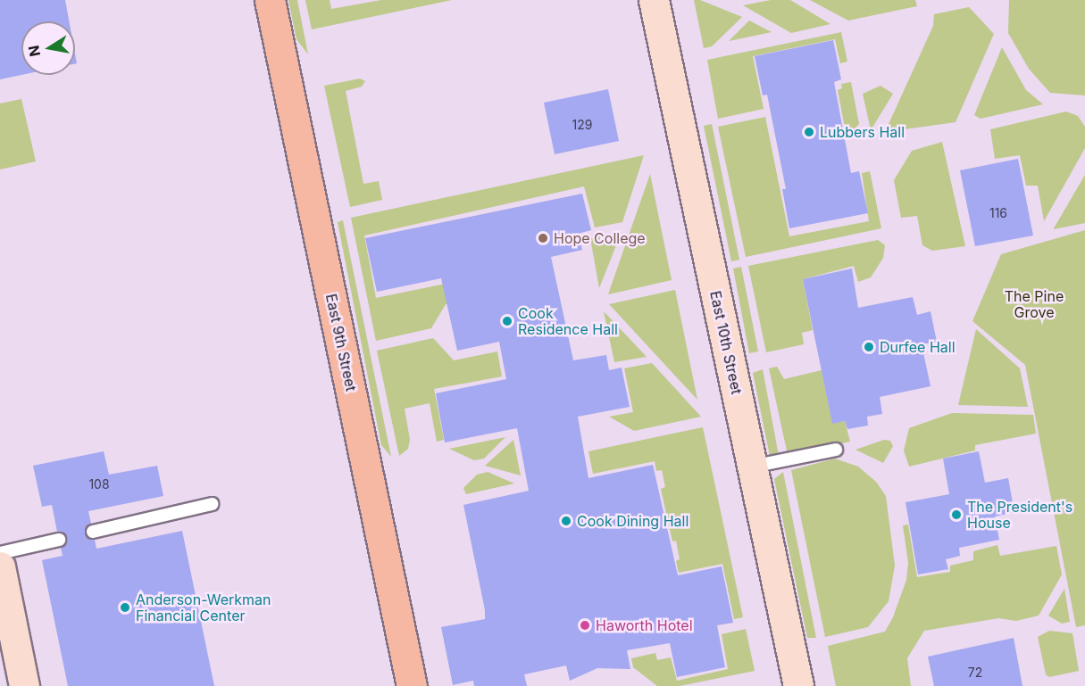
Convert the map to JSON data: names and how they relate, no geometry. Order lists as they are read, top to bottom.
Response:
{
  "streets": {
    "main road": ["East 9th Street"],
    "street": ["East 10th Street"]
  },
  "parks": ["The Pine Grove"],
  "places": [
    "Lubbers Hall",
    "Hope College",
    "Cook Residence Hall",
    "Durfee Hall",
    "The President's House",
    "Cook Dining Hall",
    "Anderson-Werkman Financial Center",
    "Haworth Hotel"
  ],
  "house_numbers": [
    "129",
    "116",
    "108",
    "72"
  ],
  "north": "left"
}
